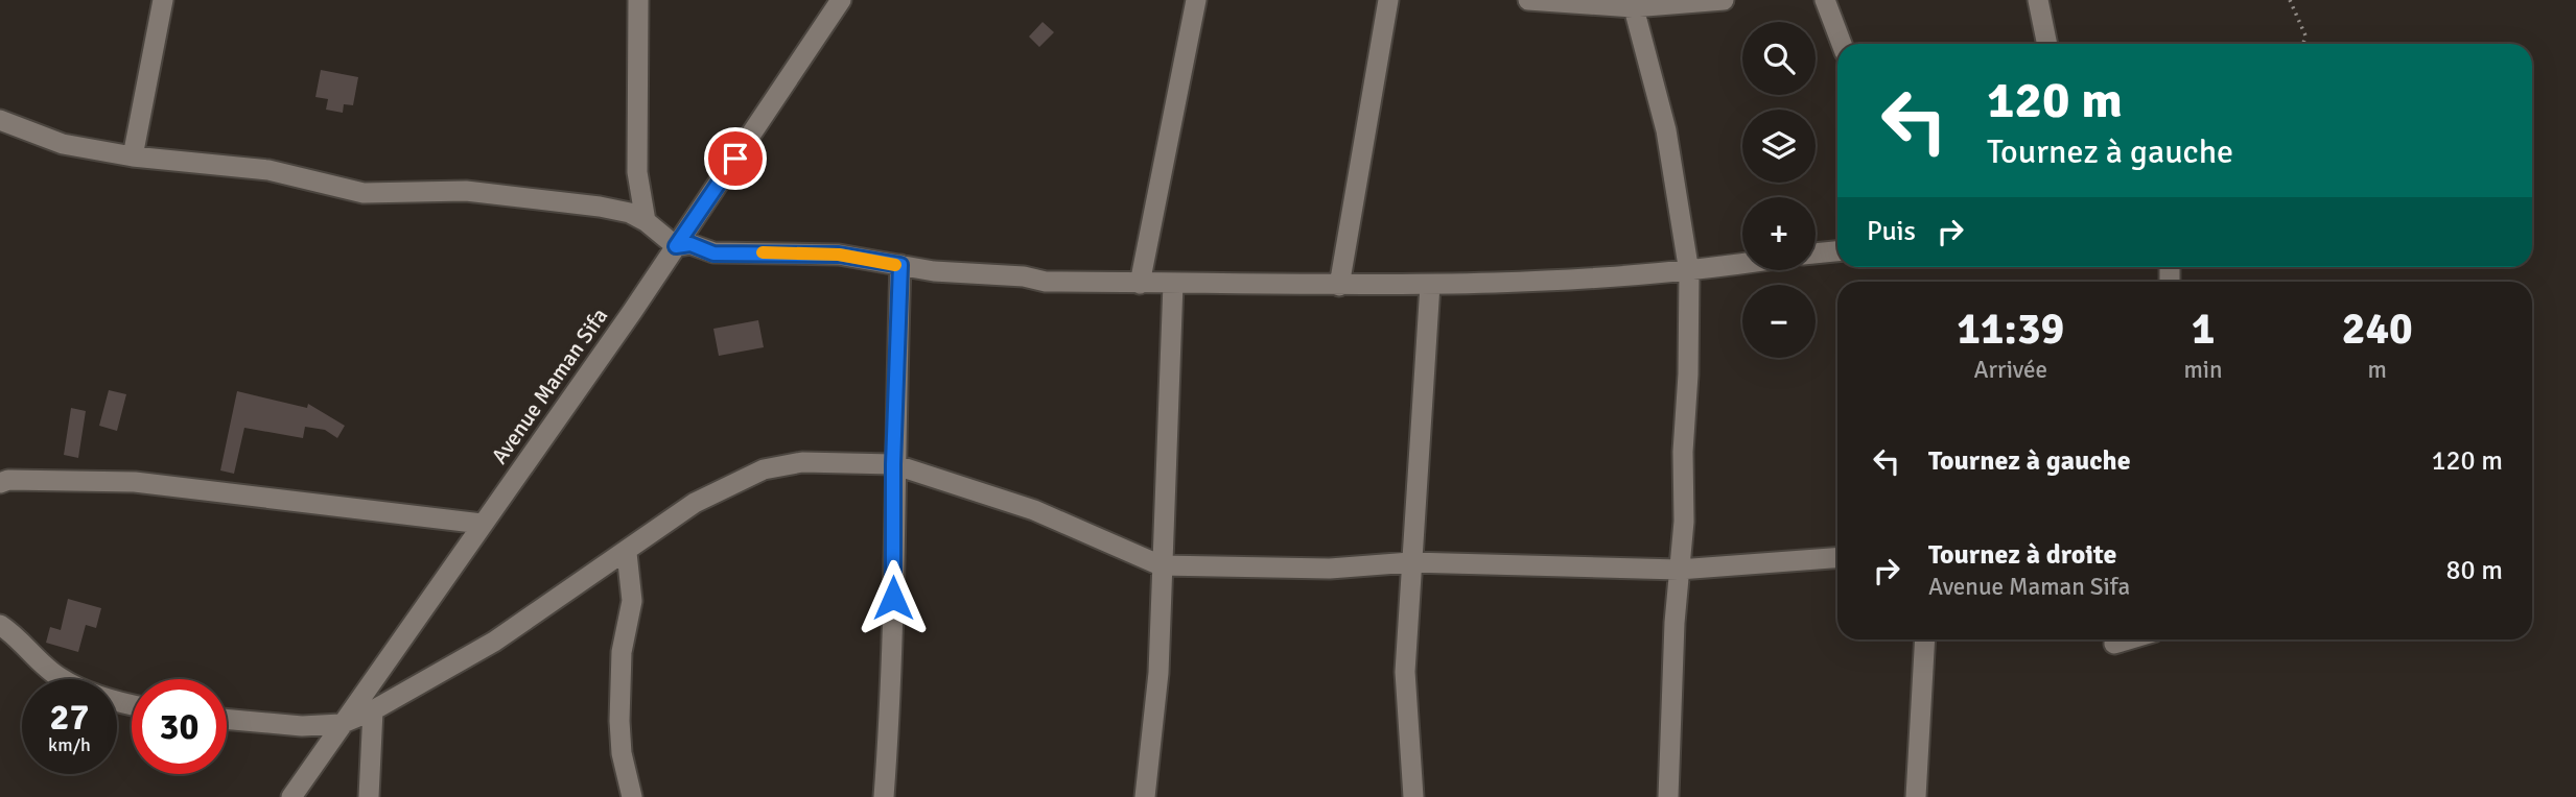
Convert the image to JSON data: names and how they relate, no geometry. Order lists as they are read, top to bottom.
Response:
{
  "streets": {
    "street": ["Avenue Maman Sifa"]
  },
  "page": {
    "map_buttons": ["+", "−"],
    "turn": ["120 m", "Tournez à gauche"],
    "then": "Puis",
    "eta": [
      "11:39",
      "Arrivée",
      "1",
      "min",
      "240",
      "m"
    ],
    "list": [
      {
        "name": "Tournez à gauche",
        "value": "120 m"
      },
      {
        "name": "Tournez à droite",
        "note": "Avenue Maman Sifa",
        "value": "80 m"
      }
    ],
    "speed": "27 km/h",
    "limit": "30"
  }
}
